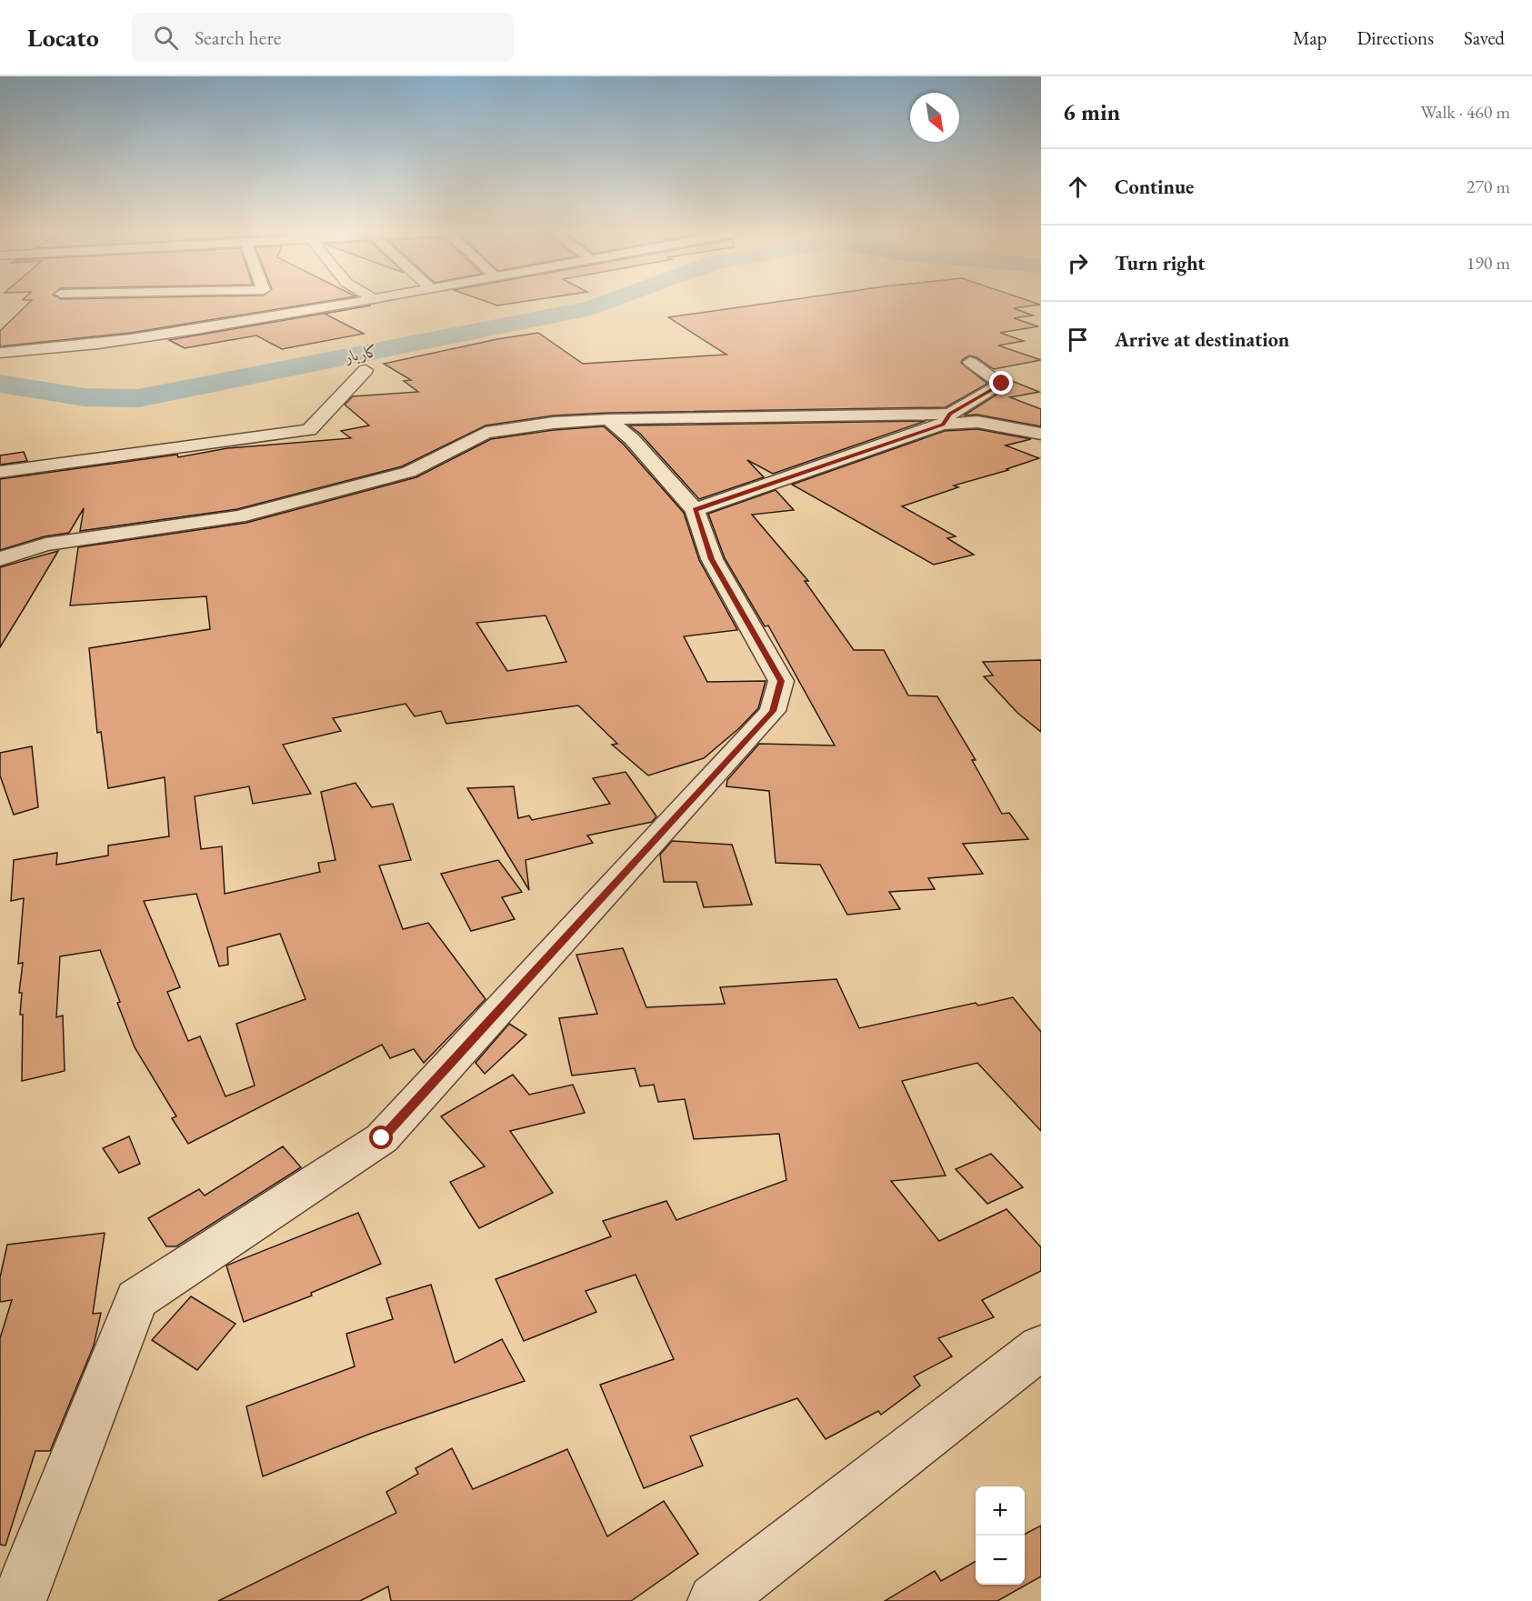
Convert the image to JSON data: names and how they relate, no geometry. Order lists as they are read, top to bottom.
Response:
{
  "water": ["کاربار"],
  "north": "bottom right",
  "page": {
    "header": "Locato",
    "search": "Search here",
    "nav": ["Map", "Directions", "Saved"],
    "heading": ["6 min", "Walk · 460 m"],
    "list": [
      ["Continue", "270 m"],
      ["Turn right", "190 m"],
      "Arrive at destination"
    ],
    "map_buttons": ["+", "−"]
  }
}
